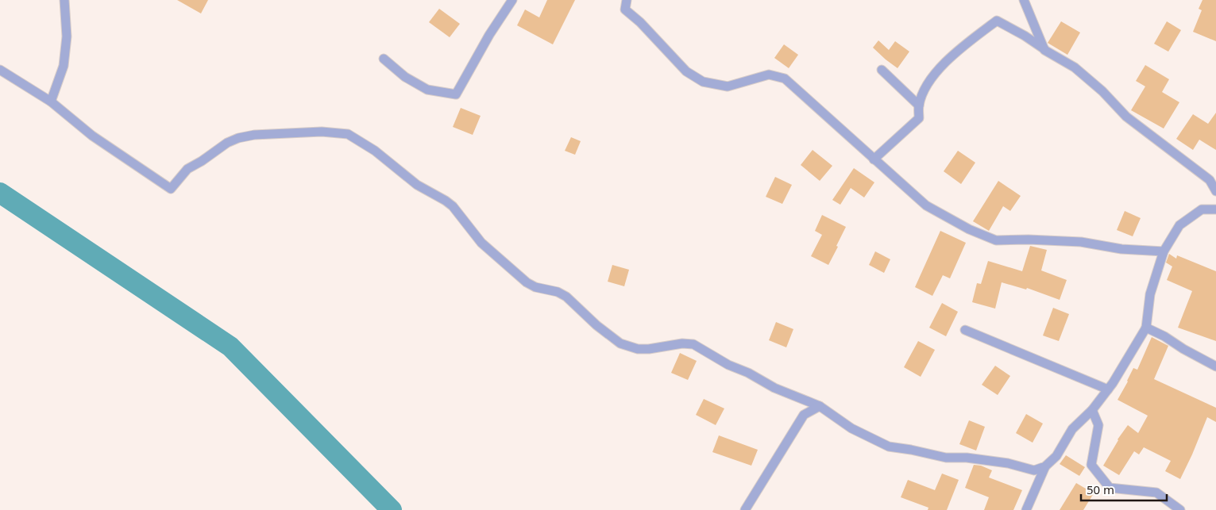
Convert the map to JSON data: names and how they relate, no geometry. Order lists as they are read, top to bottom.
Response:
{
  "scale_bar": "50 m"
}
